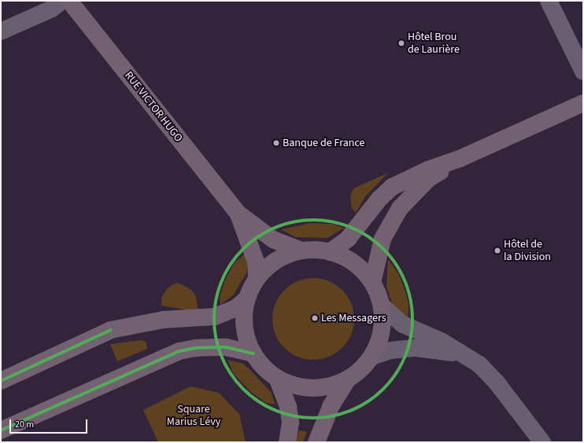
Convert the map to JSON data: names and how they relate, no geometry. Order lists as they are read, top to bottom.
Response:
{
  "streets": {
    "main road": ["RUE VICTOR HUGO"]
  },
  "parks": ["Square Marius Lévy"],
  "places": [
    "Hôtel Brou de Laurière",
    "Banque de France",
    "Hôtel de la Division",
    "Les Messagers"
  ],
  "scale_bar": "20 m"
}
